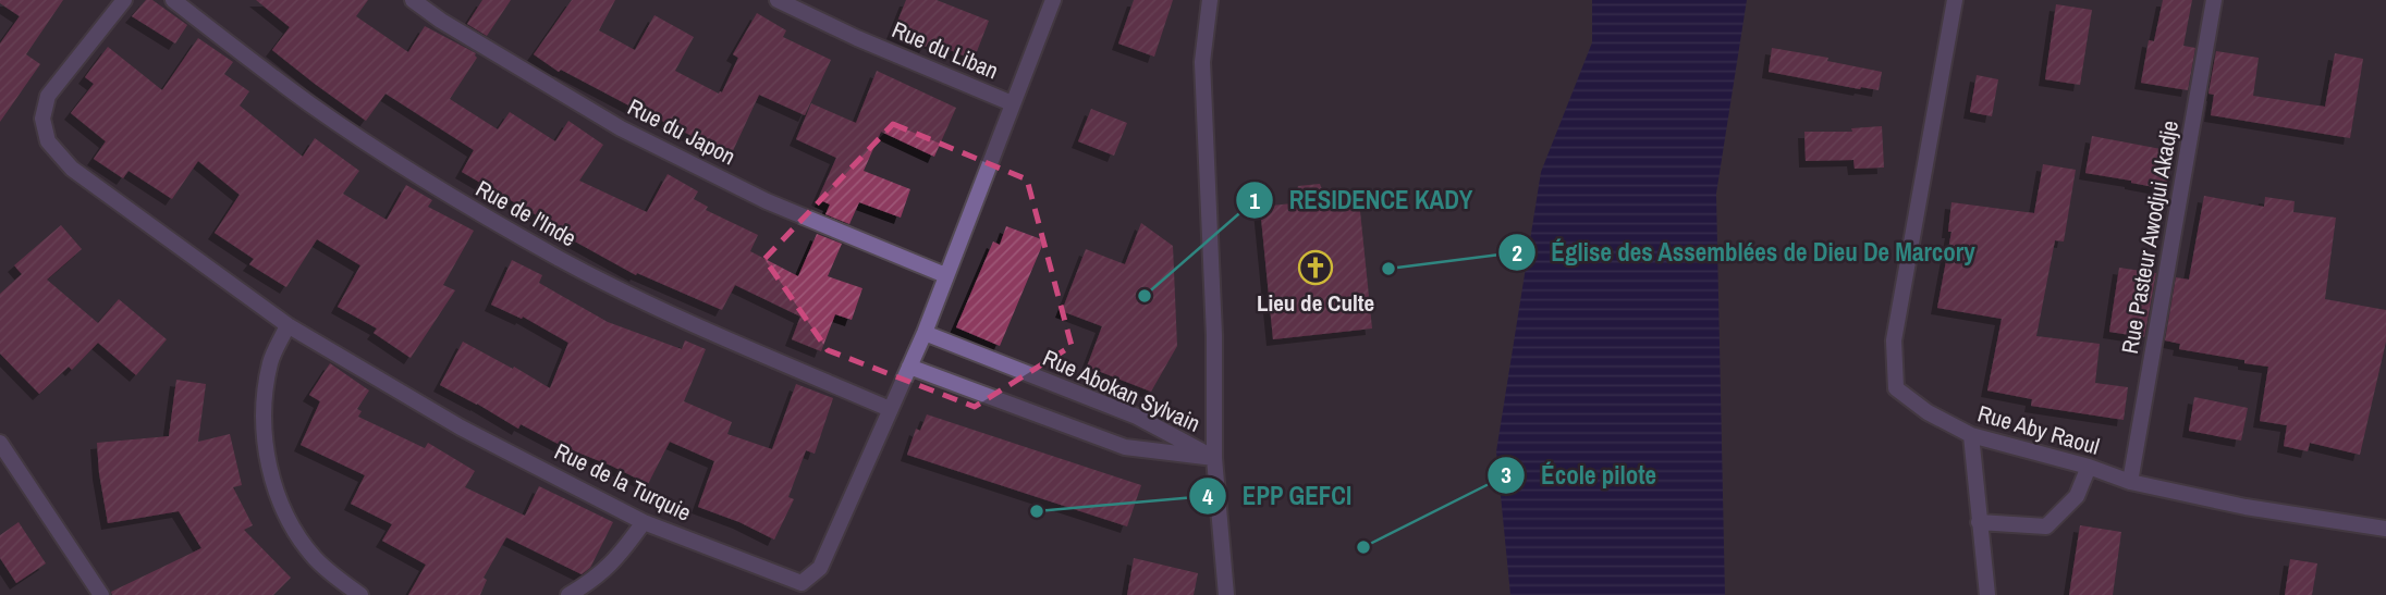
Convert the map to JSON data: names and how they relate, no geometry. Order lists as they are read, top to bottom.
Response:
{
  "streets": {
    "street": [
      "Rue du Liban",
      "Rue du Japon",
      "Rue de l'Inde",
      "Rue Pasteur Awodjui Akadje",
      "Rue Abokan Sylvain",
      "Rue Aby Raoul",
      "Rue de la Turquie"
    ]
  },
  "crossings": [
    ["Rue du Liban", "Rue de la Turquie"],
    ["Rue du Japon", "Rue de la Turquie"],
    ["Rue de l'Inde", "Rue de la Turquie"],
    ["Rue Pasteur Awodjui Akadje", "Rue Aby Raoul"],
    ["Rue Abokan Sylvain", "Rue de la Turquie"]
  ],
  "places": {
    "church": ["Lieu de Culte"],
    "other": [
      "Église des Assemblées de Dieu De Marcory",
      "RESIDENCE KADY",
      "EPP GEFCI",
      "École pilote"
    ]
  }
}
